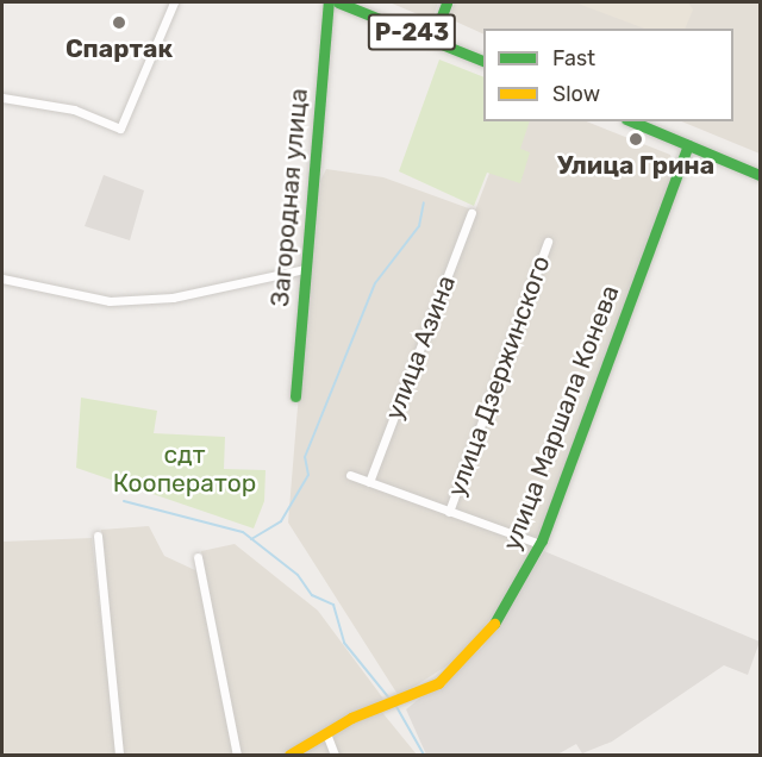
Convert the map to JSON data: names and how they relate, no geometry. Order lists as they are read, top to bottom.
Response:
{
  "streets": {
    "main road": ["Р-243", "Загородная улица", "улица Маршала Конева"],
    "street": ["улица Азина", "улица Дзержинского"]
  },
  "parks": ["сдт Кооператор"],
  "places": ["Спартак", "Улица Грина"],
  "legend": ["Fast", "Slow"]
}
